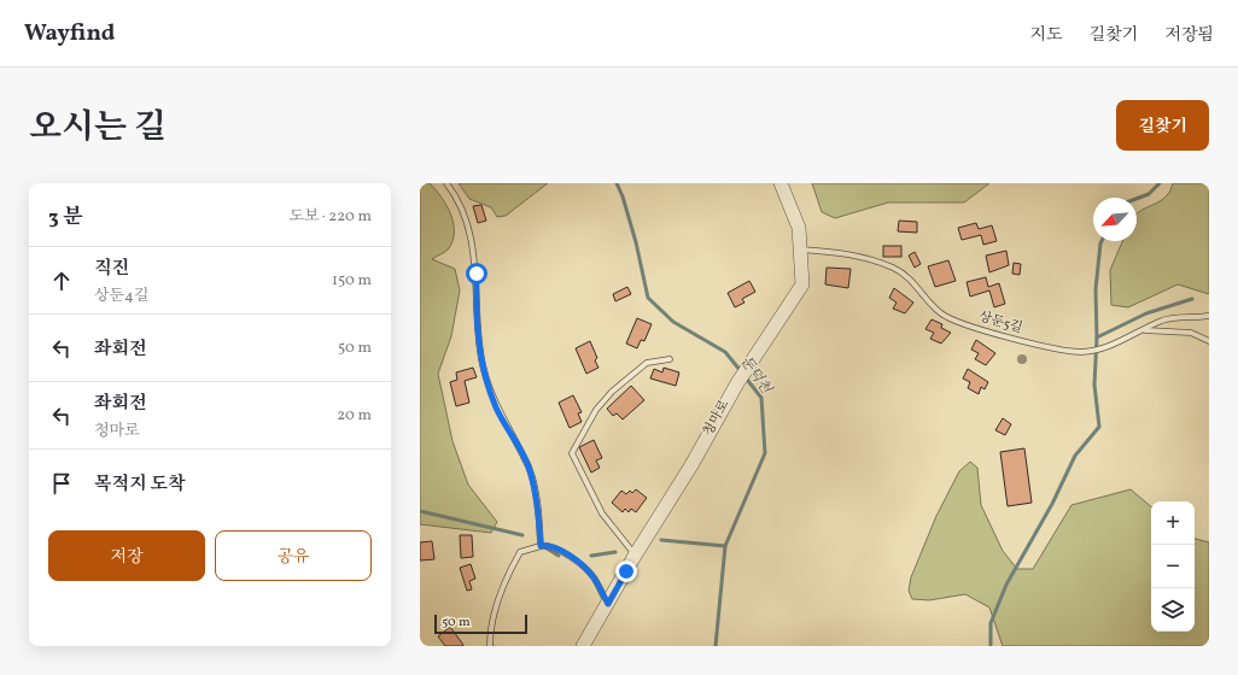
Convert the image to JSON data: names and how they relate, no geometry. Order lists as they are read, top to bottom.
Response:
{
  "streets": {
    "street": ["청마로"],
    "lane": ["상둔5길"]
  },
  "crossings": [
    ["상둔5길", "청마로"]
  ],
  "water": ["둔덕천"],
  "scale_bar": "50 m",
  "north": "bottom left",
  "page": {
    "header": "Wayfind",
    "nav": ["지도", "길찾기", "저장됨"],
    "title": "오시는 길",
    "buttons": [
      "길찾기",
      ["저장", "공유"]
    ],
    "heading": ["3 분", "도보 · 220 m"],
    "list": [
      ["직진", "상둔4길", "150 m"],
      ["좌회전", "50 m"],
      ["좌회전", "청마로", "20 m"],
      "목적지 도착"
    ],
    "map_buttons": ["+", "−"],
    "scale": "50 m"
  }
}
